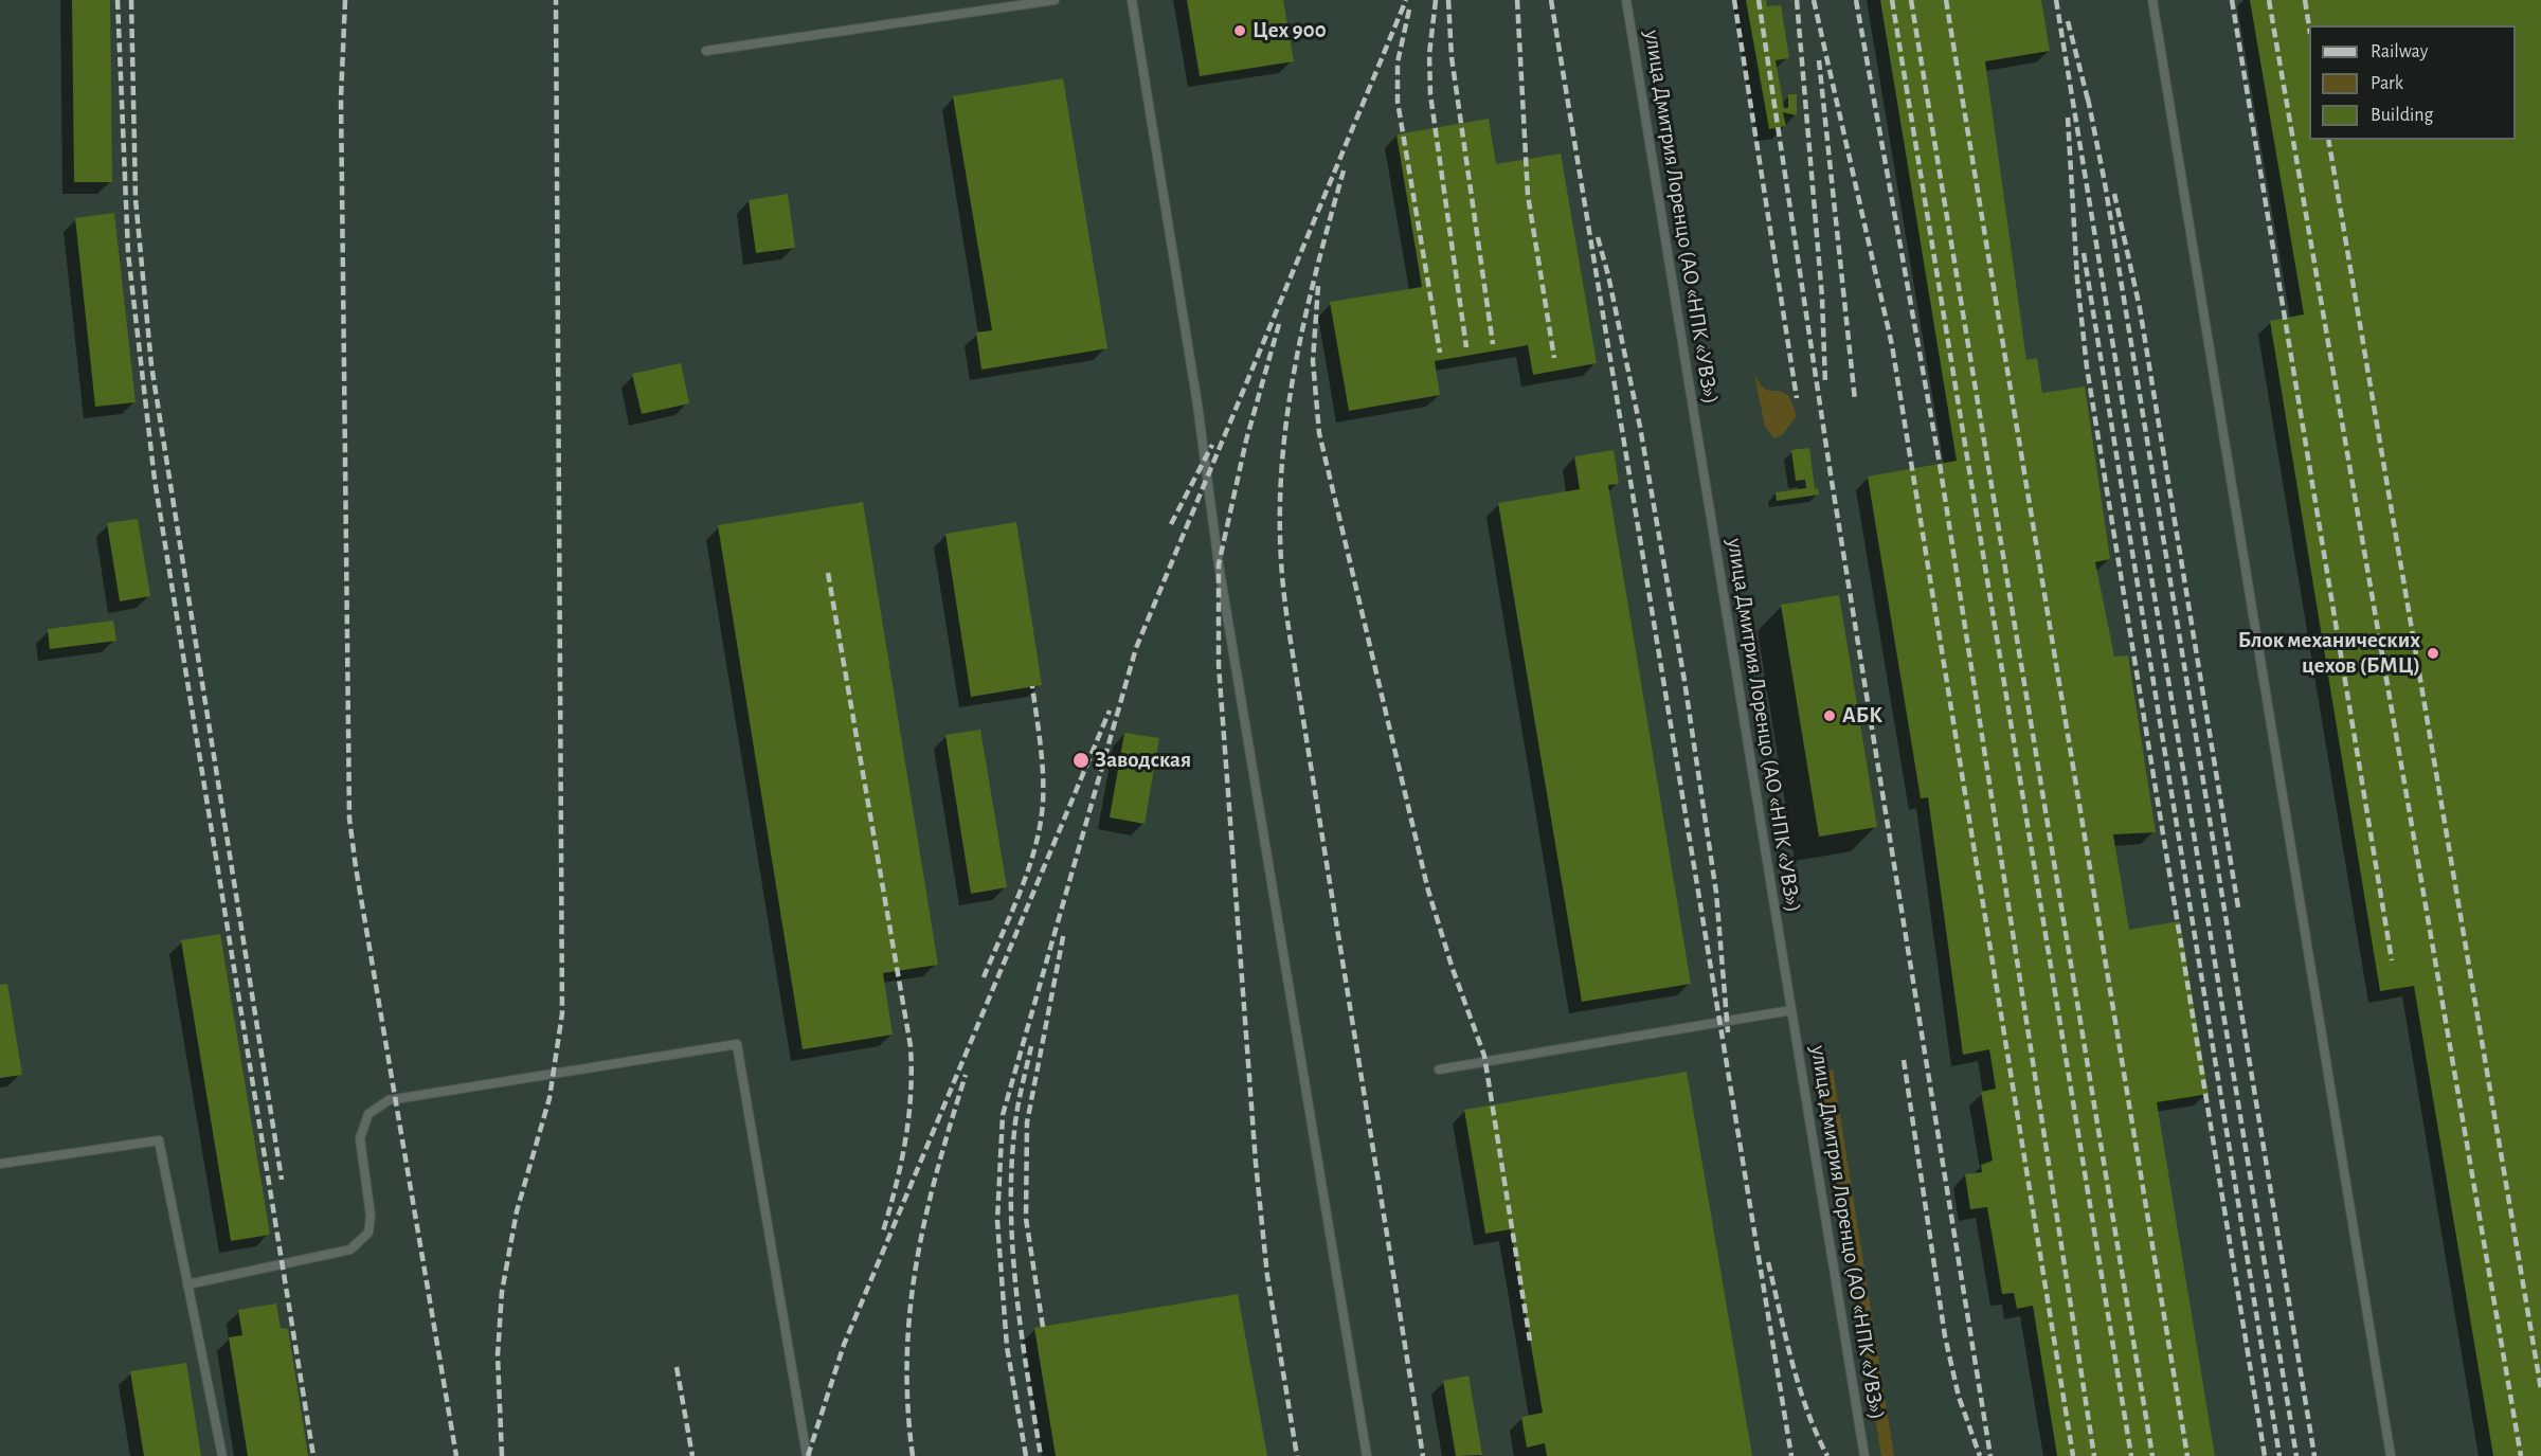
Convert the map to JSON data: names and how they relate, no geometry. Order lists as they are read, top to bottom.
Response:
{
  "streets": {
    "lane": ["улица Дмитрия Лоренцо (АО «НПК «УВЗ»)"]
  },
  "places": [
    "Цех 900",
    "Блок механических цехов (БМЦ)",
    "АБК",
    "Заводская"
  ],
  "legend": ["Railway", "Park", "Building"]
}
